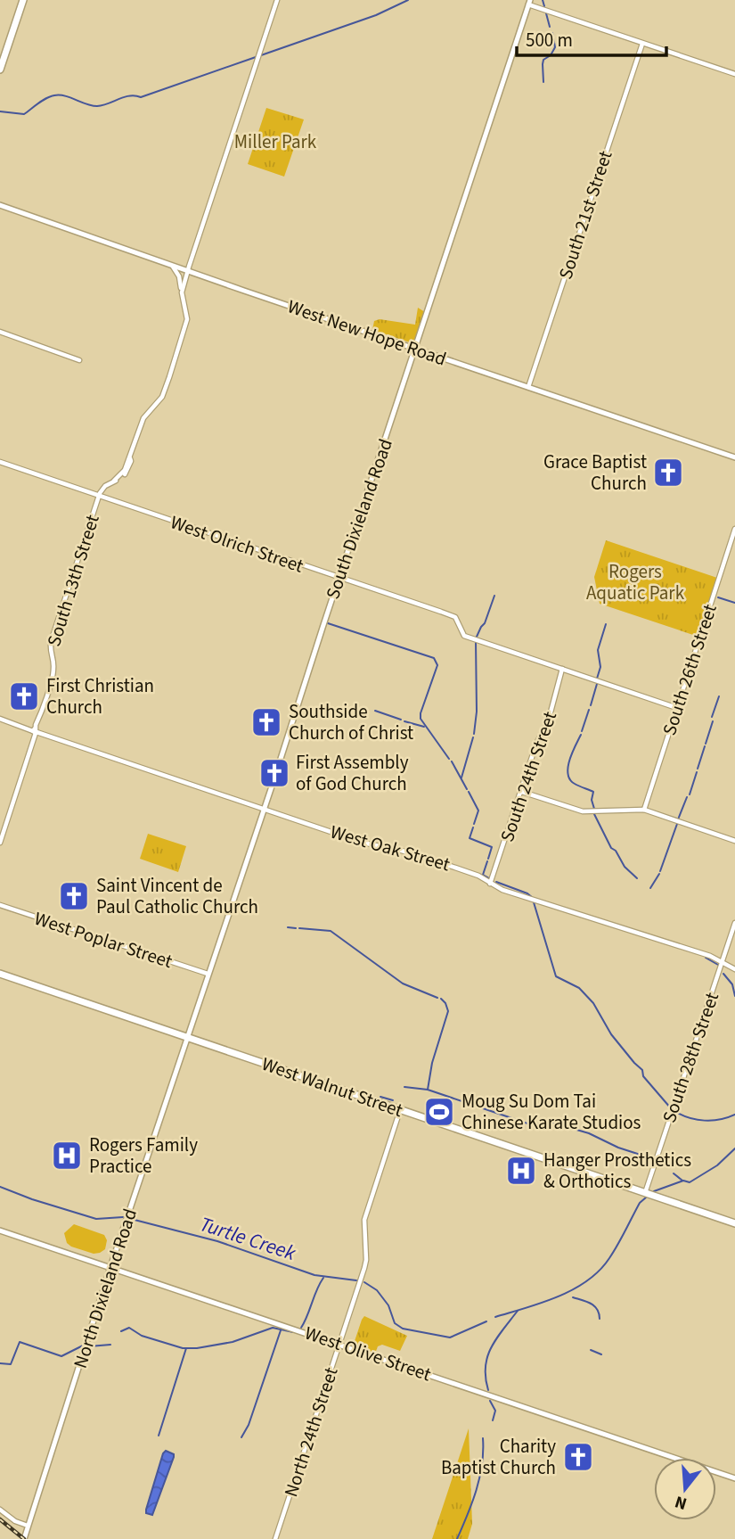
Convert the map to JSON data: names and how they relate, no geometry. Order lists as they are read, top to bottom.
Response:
{
  "streets": {
    "main road": [
      "West New Hope Road",
      "South Dixieland Road",
      "West Walnut Street",
      "North Dixieland Road",
      "West Olive Street"
    ],
    "street": [
      "South 21st Street",
      "West Olrich Street",
      "South 13th Street",
      "South 26th Street",
      "South 24th Street",
      "West Oak Street",
      "West Poplar Street",
      "South 28th Street",
      "North 24th Street"
    ]
  },
  "crossings": [
    ["South 21st Street", "West New Hope Road"],
    ["West New Hope Road", "South Dixieland Road"],
    ["West New Hope Road", "South 13th Street"],
    ["South Dixieland Road", "West Olrich Street"],
    ["South Dixieland Road", "West Oak Street"],
    ["South Dixieland Road", "West Poplar Street"],
    ["South Dixieland Road", "West Walnut Street"],
    ["South Dixieland Road", "North Dixieland Road"],
    ["West Olrich Street", "South 13th Street"],
    ["West Olrich Street", "South 26th Street"],
    ["West Olrich Street", "South 24th Street"],
    ["South 13th Street", "West Oak Street"],
    ["South 24th Street", "West Oak Street"],
    ["West Oak Street", "South 28th Street"],
    ["South 28th Street", "West Walnut Street"],
    ["West Walnut Street", "North Dixieland Road"],
    ["West Walnut Street", "North 24th Street"],
    ["North Dixieland Road", "West Olive Street"],
    ["West Olive Street", "North 24th Street"]
  ],
  "water": ["Turtle Creek"],
  "parks": ["Miller Park", "Rogers Aquatic Park"],
  "places": {
    "church": [
      "Grace Baptist Church",
      "First Christian Church",
      "Southside Church of Christ",
      "First Assembly of God Church",
      "Saint Vincent de Paul Catholic Church",
      "Charity Baptist Church"
    ],
    "sports": ["Moug Su Dom Tai Chinese Karate Studios"],
    "hospital": ["Rogers Family Practice", "Hanger Prosthetics & Orthotics"]
  },
  "scale_bar": "500 m",
  "north": "bottom"
}
